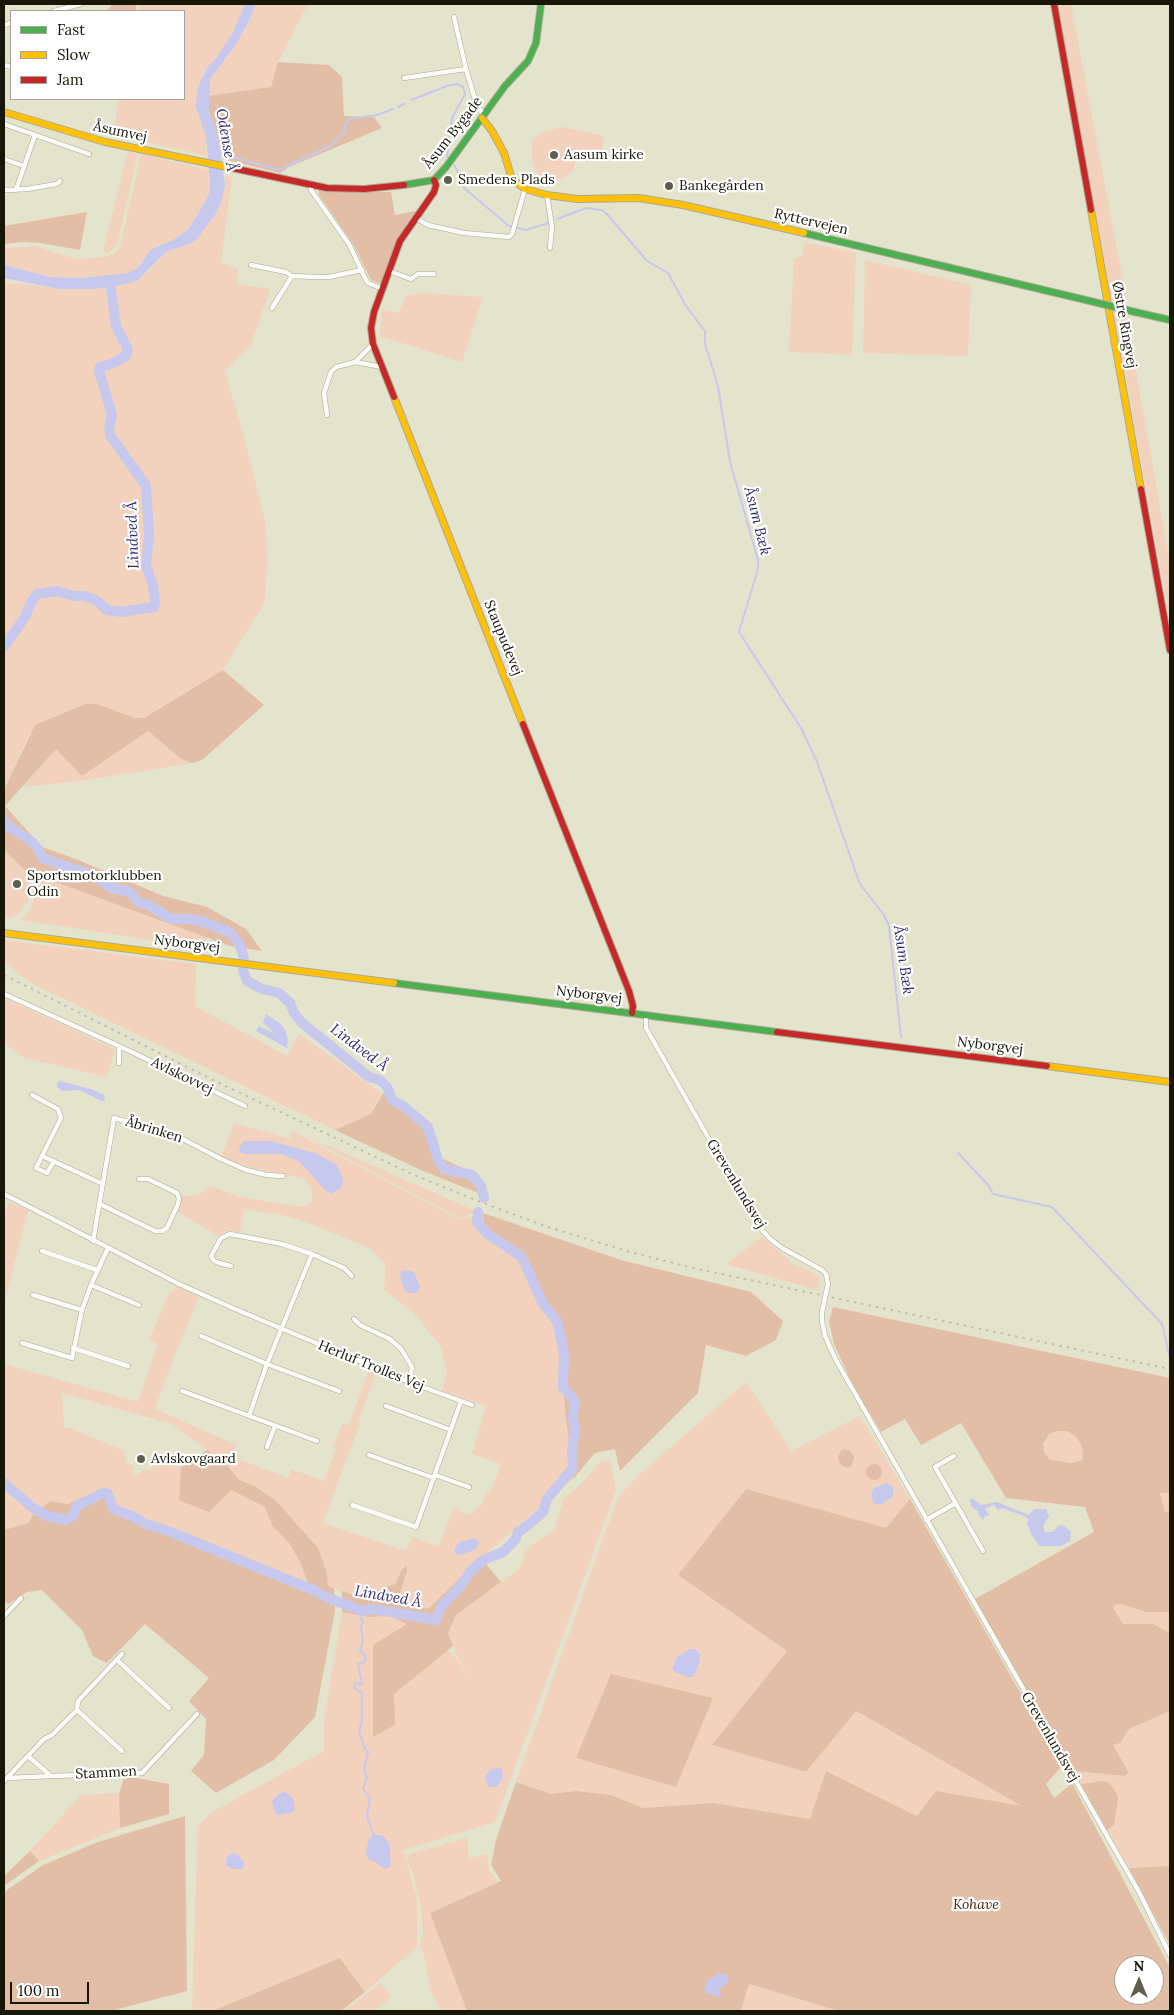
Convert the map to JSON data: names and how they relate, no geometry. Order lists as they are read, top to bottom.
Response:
{
  "streets": {
    "street": [
      "Åsumvej",
      "Åsum Bygade",
      "Ryttervejen",
      "Østre Ringvej",
      "Staupudevej",
      "Nyborgvej",
      "Avlskovvej",
      "Åbrinken",
      "Grevenlundsvej",
      "Herluf Trolles Vej",
      "Stammen"
    ]
  },
  "crossings": [
    ["Åsumvej", "Åsum Bygade"],
    ["Åsum Bygade", "Staupudevej"],
    ["Staupudevej", "Nyborgvej"],
    ["Nyborgvej", "Grevenlundsvej"],
    ["Åbrinken", "Herluf Trolles Vej"]
  ],
  "water": ["Odense Å", "Åsum Bæk", "Lindved Å"],
  "parks": ["Kohave"],
  "places": [
    "Aasum kirke",
    "Smedens Plads",
    "Bankegården",
    "Sportsmotorklubben Odin",
    "Avlskovgaard"
  ],
  "legend": ["Fast", "Slow", "Jam"],
  "scale_bar": "100 m",
  "north": "top"
}
